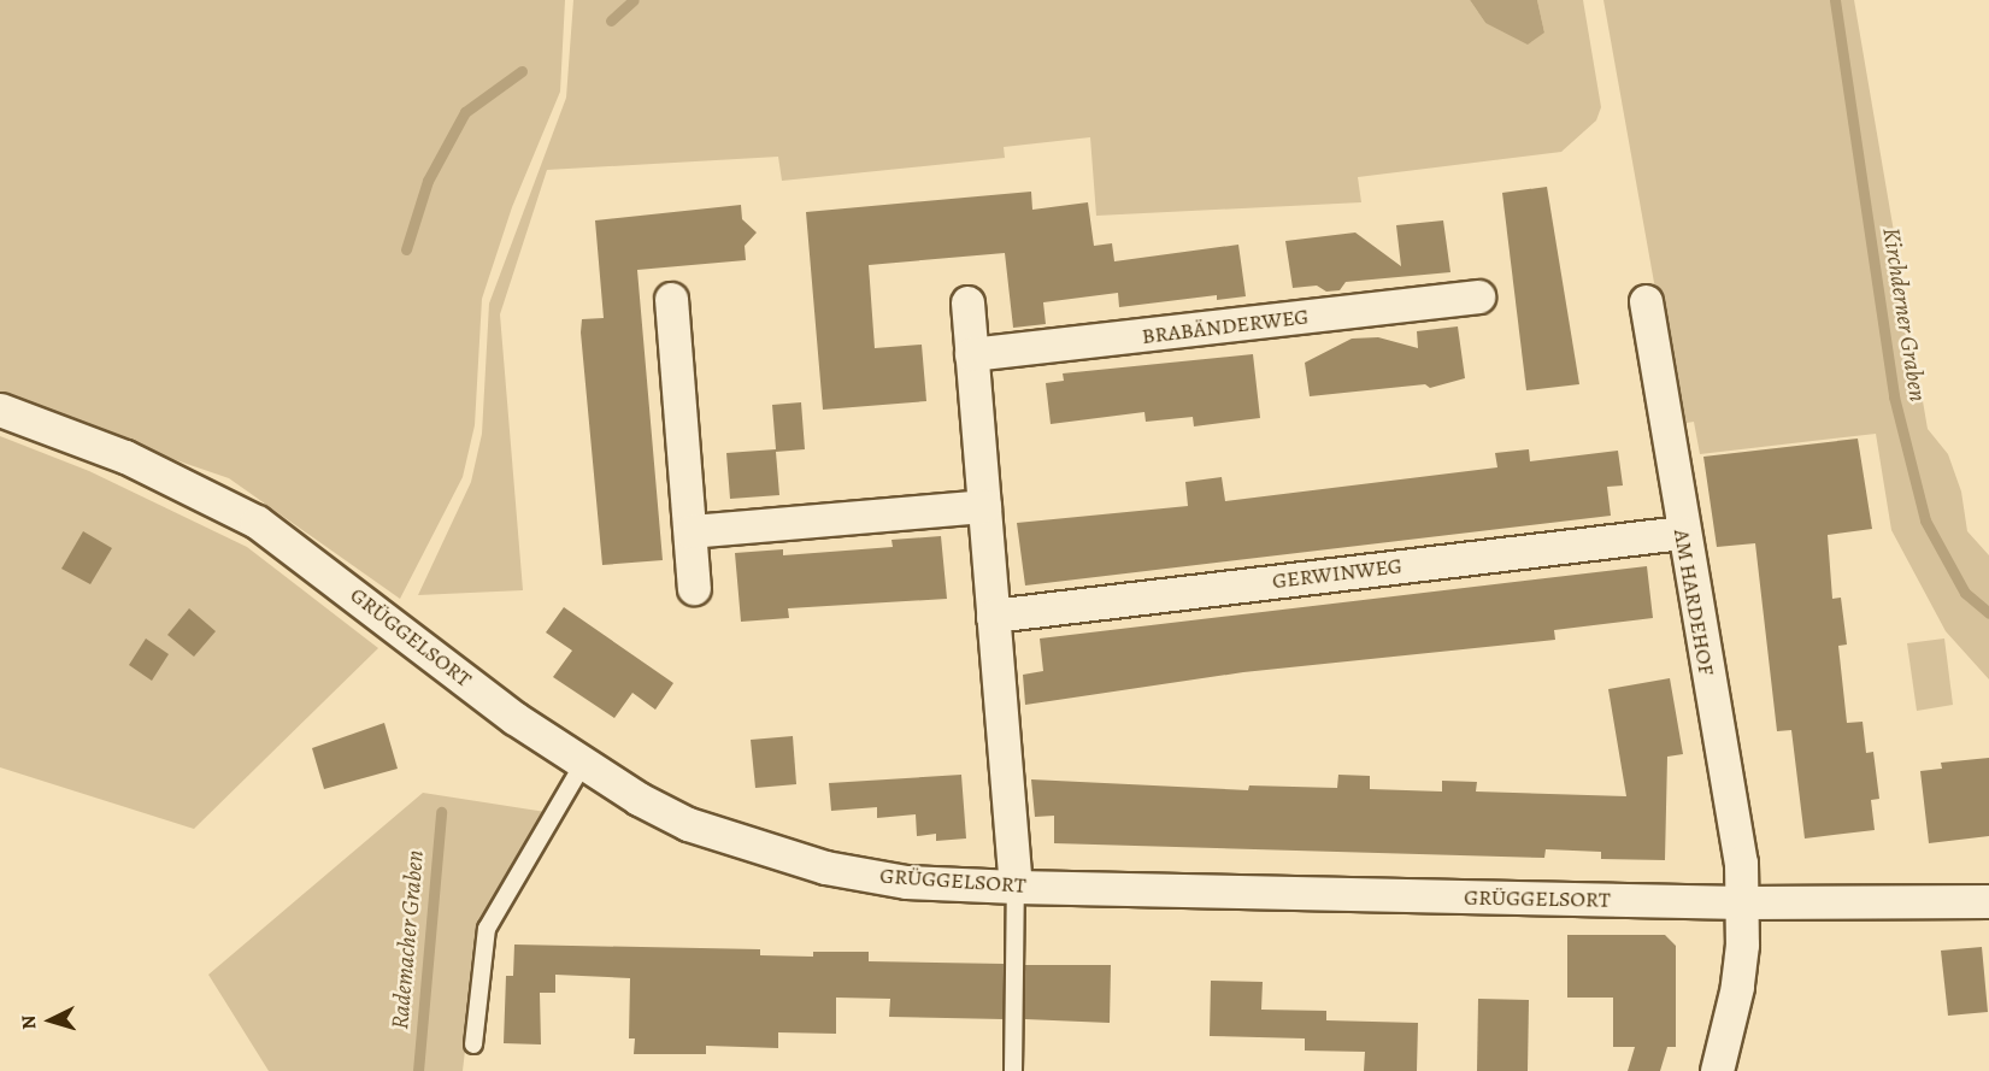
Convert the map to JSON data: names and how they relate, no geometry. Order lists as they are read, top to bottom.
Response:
{
  "streets": {
    "street": [
      "BRABÄNDERWEG",
      "GERWINWEG",
      "AM HARDEHOF",
      "GRÜGGELSORT"
    ]
  },
  "crossings": [
    ["GERWINWEG", "AM HARDEHOF"],
    ["AM HARDEHOF", "GRÜGGELSORT"]
  ],
  "water": ["Kirchderner Graben", "Rademacher Graben"],
  "north": "left"
}
